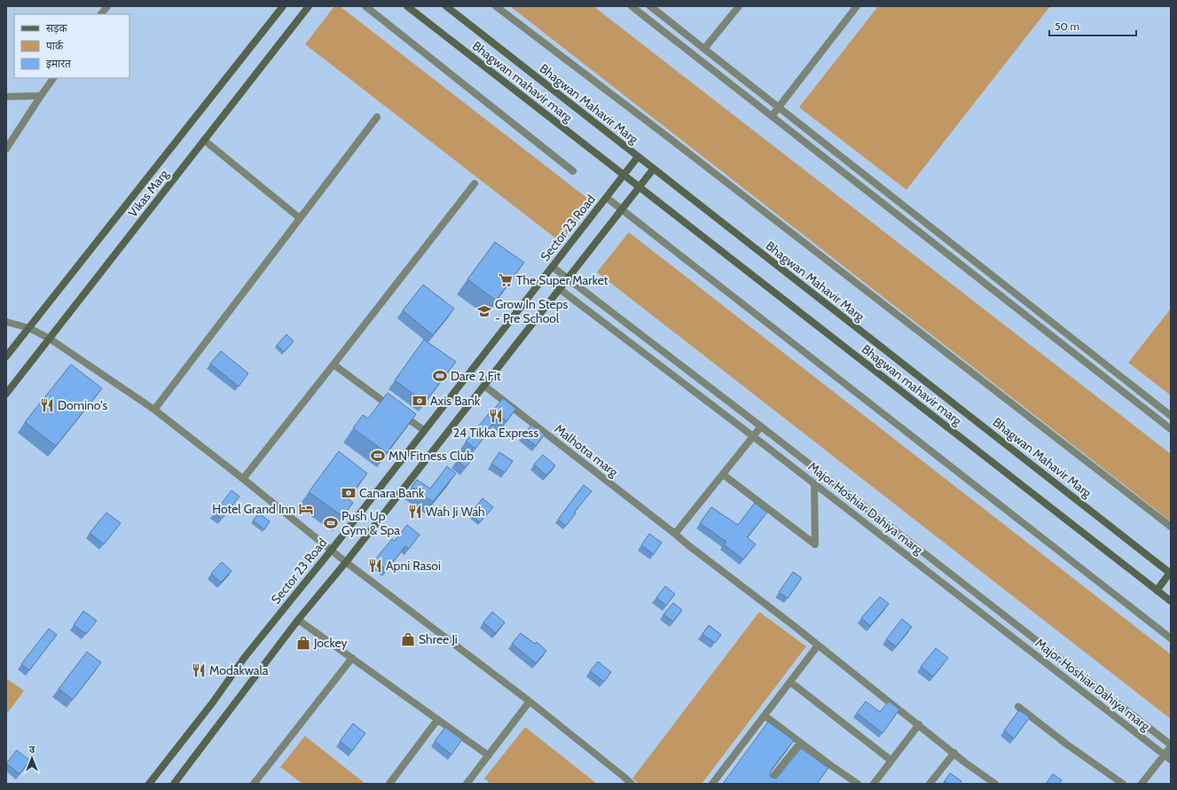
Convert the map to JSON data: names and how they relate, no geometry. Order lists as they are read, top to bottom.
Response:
{
  "streets": {
    "street": [
      "Bhagwan mahavir marg",
      "Bhagwan Mahavir Marg",
      "Vikas Marg",
      "Sector 23 Road",
      "Malhotra marg",
      "Major Hoshiar Dahiya marg"
    ]
  },
  "crossings": [
    ["Bhagwan mahavir marg", "Sector 23 Road"],
    ["Bhagwan Mahavir Marg", "Sector 23 Road"],
    ["Sector 23 Road", "Major Hoshiar Dahiya marg"]
  ],
  "places": {
    "supermarket": ["The Super Market"],
    "school or university": ["Grow In Steps - Pre School"],
    "sports": ["Dare 2 Fit", "MN Fitness Club", "Push Up Gym & Spa"],
    "bank": ["Axis Bank", "Canara Bank"],
    "restaurant": [
      "Domino's",
      "24 Tikka Express",
      "Wah Ji Wah",
      "Apni Rasoi",
      "Modakwala"
    ],
    "hotel": ["Hotel Grand Inn"],
    "shop": ["Shree Ji", "Jockey"]
  },
  "legend": ["सड़क", "पार्क", "इमारत"],
  "scale_bar": "50 m",
  "north": "top"
}
